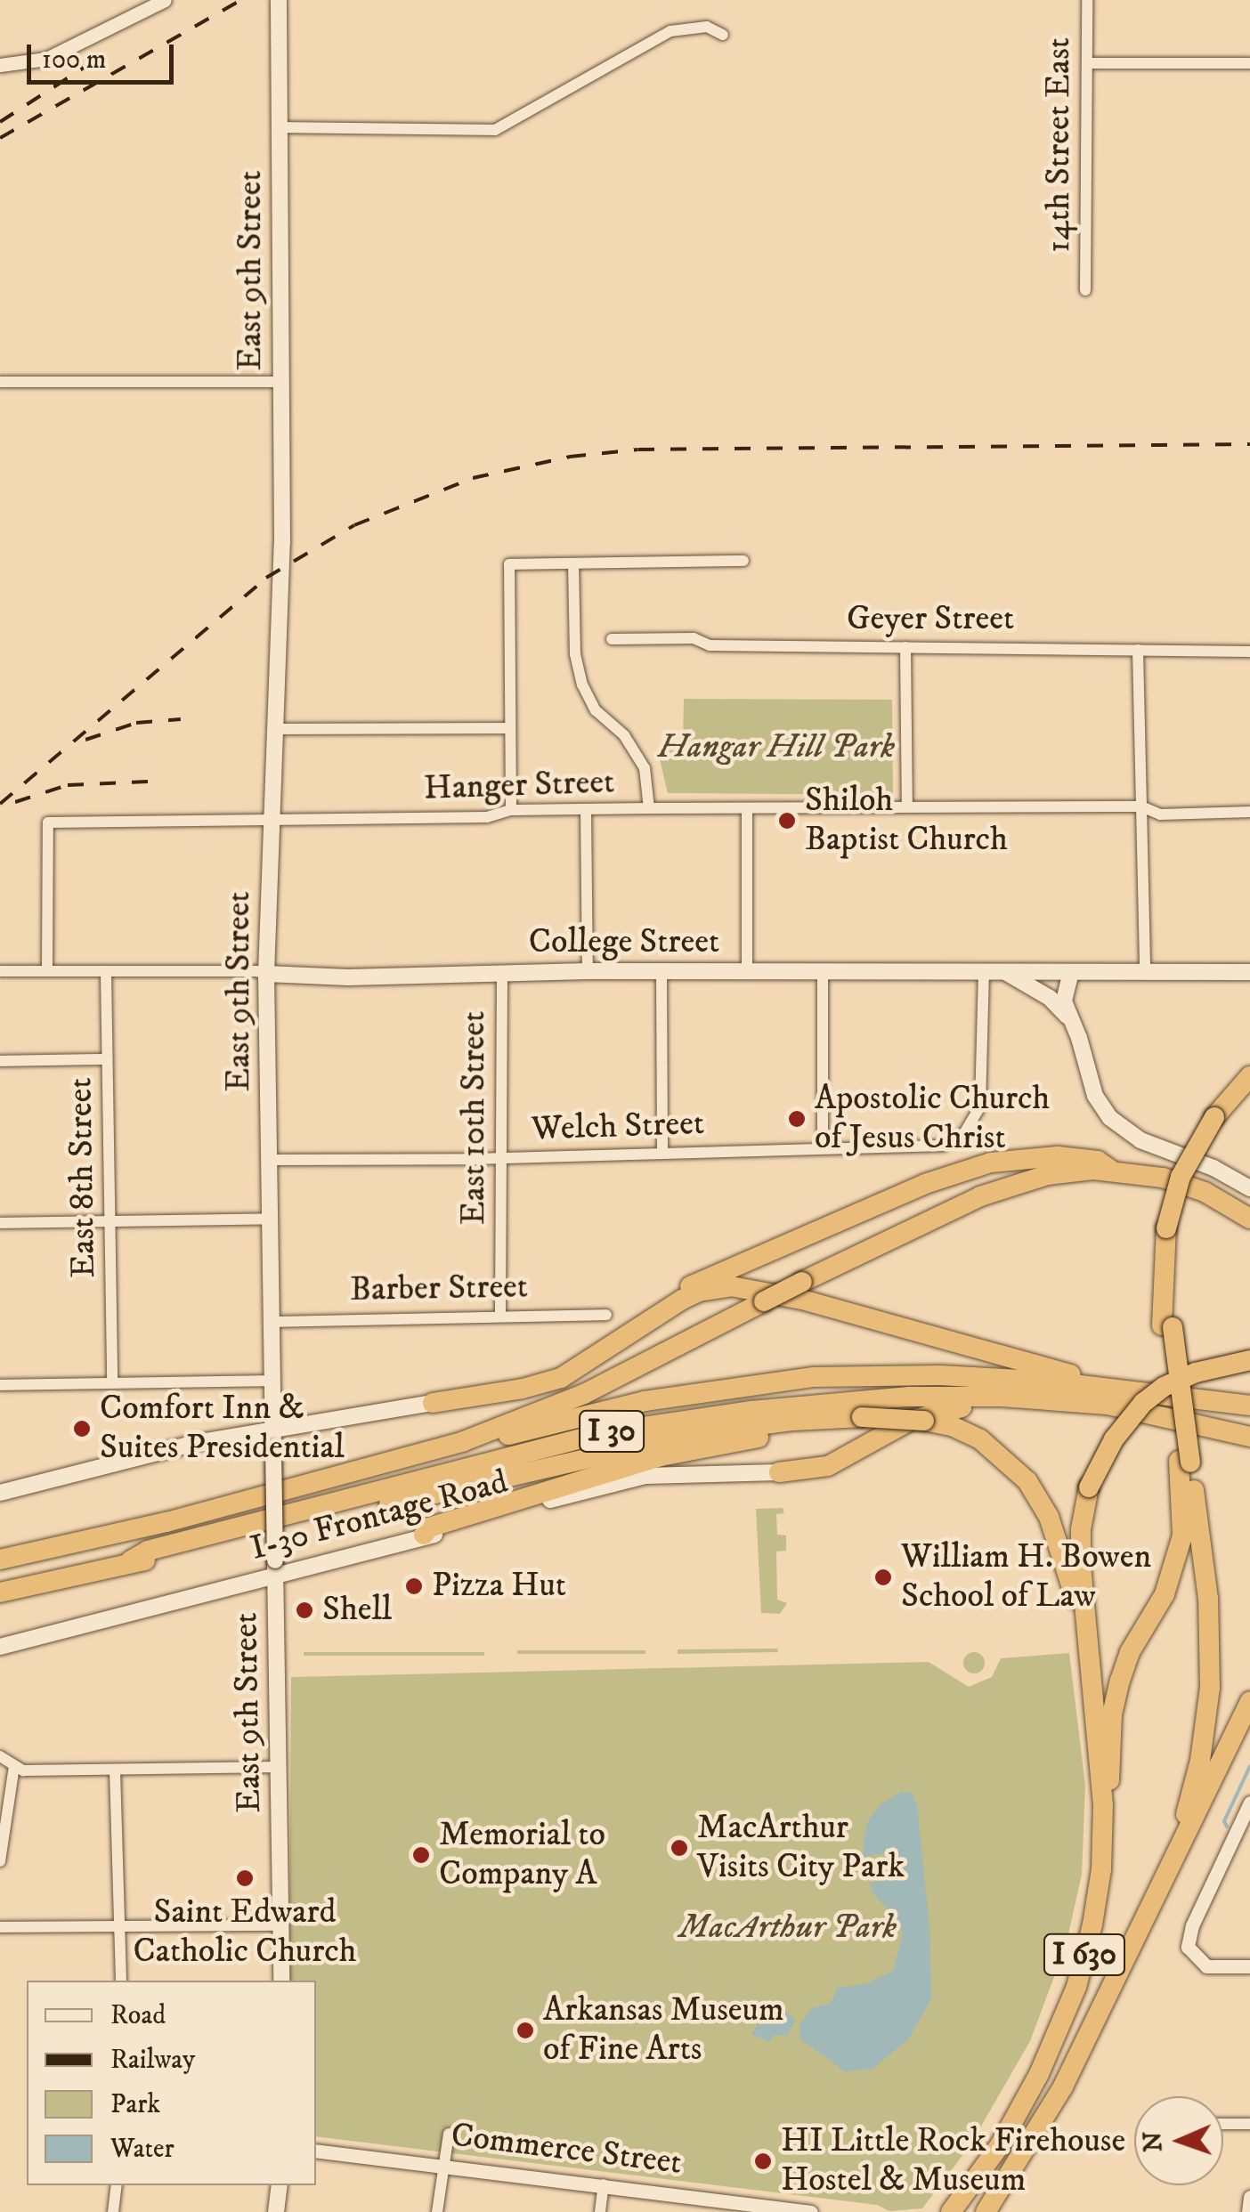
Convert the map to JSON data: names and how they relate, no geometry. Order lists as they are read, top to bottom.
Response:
{
  "streets": {
    "highway": ["I 30", "I 630"],
    "main road": ["East 9th Street", "College Street", "I-30 Frontage Road"],
    "street": [
      "14th Street East",
      "Geyer Street",
      "Hanger Street",
      "East 10th Street",
      "Welch Street",
      "East 8th Street",
      "Barber Street",
      "Commerce Street"
    ]
  },
  "crossings": [
    ["East 9th Street", "Hanger Street"],
    ["East 9th Street", "College Street"],
    ["East 9th Street", "Welch Street"],
    ["East 9th Street", "Barber Street"],
    ["East 9th Street", "I-30 Frontage Road"],
    ["Hanger Street", "College Street"],
    ["College Street", "East 10th Street"],
    ["College Street", "Welch Street"],
    ["College Street", "East 8th Street"],
    ["East 10th Street", "Welch Street"],
    ["East 10th Street", "Barber Street"]
  ],
  "parks": ["Hangar Hill Park", "MacArthur Park"],
  "places": [
    "Shiloh Baptist Church",
    "Apostolic Church of Jesus Christ",
    "Comfort Inn & Suites Presidential",
    "William H. Bowen School of Law",
    "Pizza Hut",
    "Shell",
    "MacArthur Visits City Park",
    "Memorial to Company A",
    "Saint Edward Catholic Church",
    "Arkansas Museum of Fine Arts",
    "HI Little Rock Firehouse Hostel & Museum"
  ],
  "legend": [
    "Road",
    "Railway",
    "Park",
    "Water"
  ],
  "scale_bar": "100 m",
  "north": "left"
}
